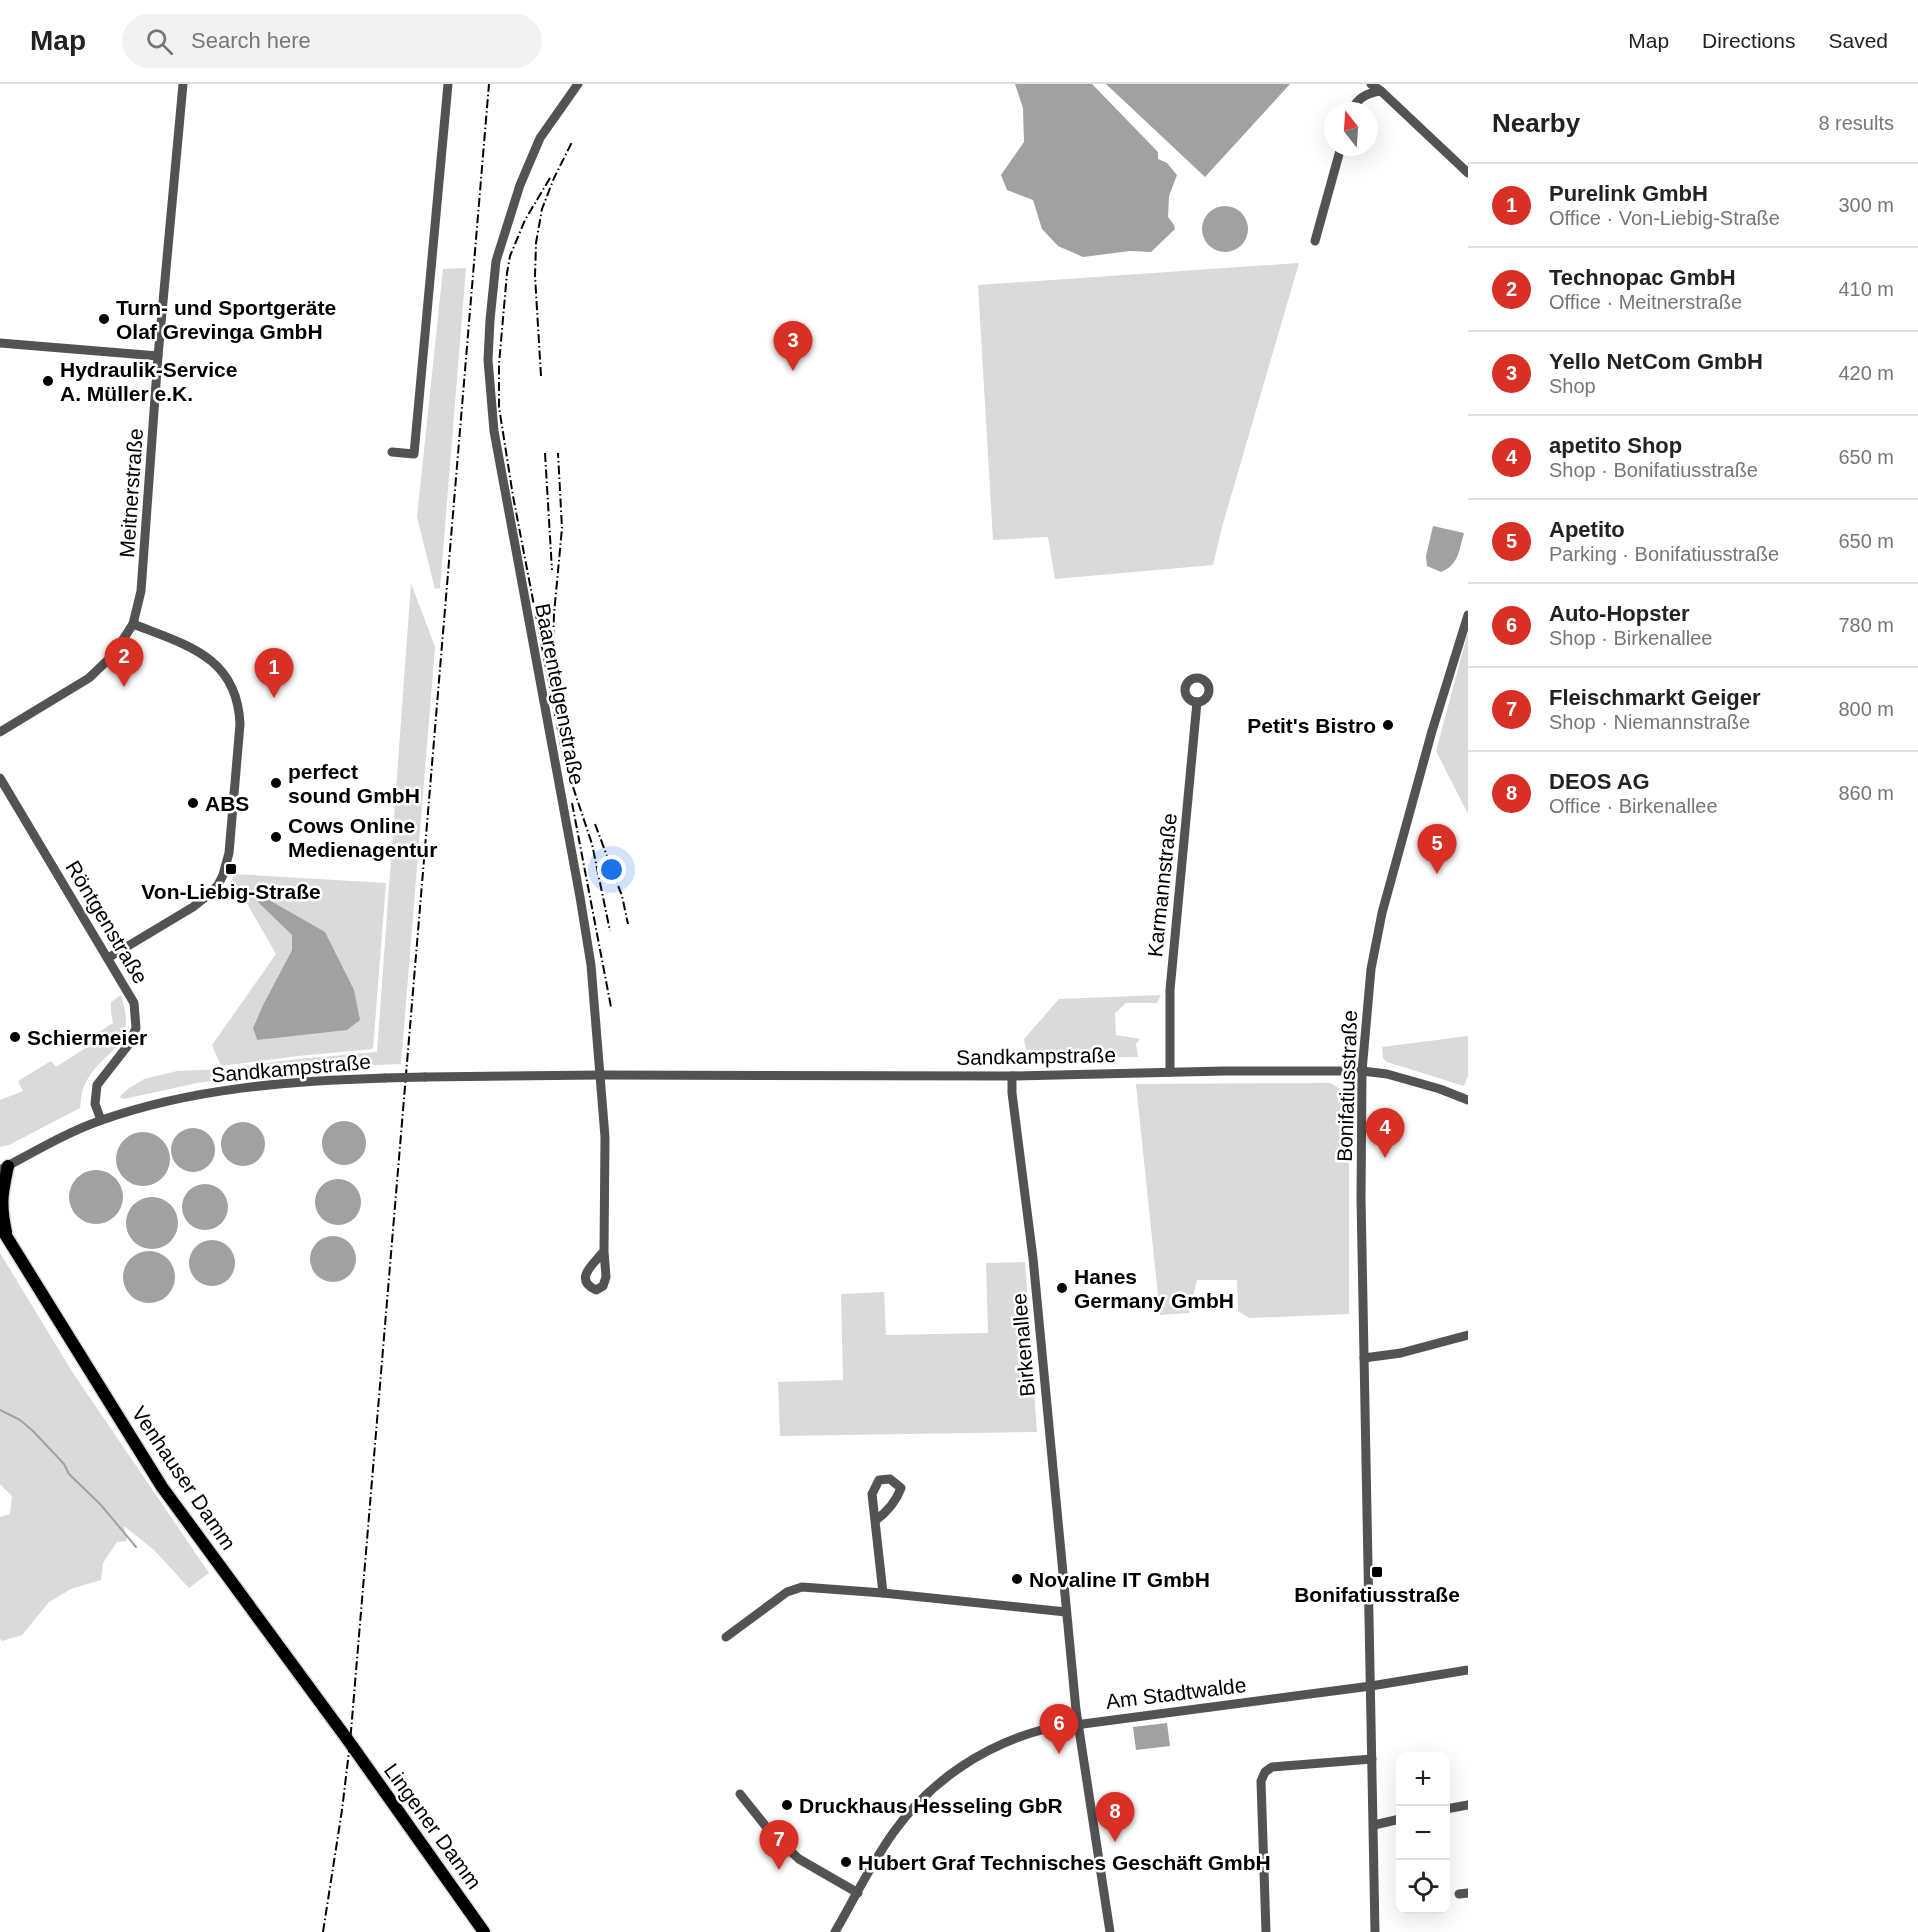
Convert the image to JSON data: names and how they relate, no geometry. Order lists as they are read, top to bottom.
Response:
{
  "streets": {
    "main road": ["Venhauser Damm", "Lingener Damm"],
    "street": [
      "Meitnerstraße",
      "Baarentelgenstraße",
      "Karmannstraße",
      "Röntgenstraße",
      "Sandkampstraße",
      "Bonifatiusstraße",
      "Birkenallee",
      "Am Stadtwalde"
    ]
  },
  "crossings": [
    ["Baarentelgenstraße", "Sandkampstraße"],
    ["Karmannstraße", "Sandkampstraße"],
    ["Röntgenstraße", "Sandkampstraße"],
    ["Sandkampstraße", "Bonifatiusstraße"],
    ["Sandkampstraße", "Birkenallee"],
    ["Bonifatiusstraße", "Am Stadtwalde"],
    ["Birkenallee", "Am Stadtwalde"],
    ["Venhauser Damm", "Lingener Damm"]
  ],
  "places": {
    "other": [
      "Turn- und Sportgeräte Olaf Grevinga GmbH",
      "Hydraulik-Service A. Müller e.K.",
      "Petit's Bistro",
      "perfect sound GmbH",
      "ABS",
      "Cows Online Medienagentur",
      "Schiermeier",
      "Hanes Germany GmbH",
      "Novaline IT GmbH",
      "Druckhaus Hesseling GbR",
      "Hubert Graf Technisches Geschäft GmbH"
    ],
    "transit": ["Von-Liebig-Straße", "Bonifatiusstraße"]
  },
  "north": "top",
  "page": {
    "header": "Map",
    "search": "Search here",
    "nav": ["Map", "Directions", "Saved"],
    "heading": ["Nearby", "8 results"],
    "list": [
      {
        "mark": "1",
        "name": "Purelink GmbH",
        "note": "Office · Von-Liebig-Straße",
        "value": "300 m"
      },
      {
        "mark": "2",
        "name": "Technopac GmbH",
        "note": "Office · Meitnerstraße",
        "value": "410 m"
      },
      {
        "mark": "3",
        "name": "Yello NetCom GmbH",
        "note": "Shop",
        "value": "420 m"
      },
      {
        "mark": "4",
        "name": "apetito Shop",
        "note": "Shop · Bonifatiusstraße",
        "value": "650 m"
      },
      {
        "mark": "5",
        "name": "Apetito",
        "note": "Parking · Bonifatiusstraße",
        "value": "650 m"
      },
      {
        "mark": "6",
        "name": "Auto-Hopster",
        "note": "Shop · Birkenallee",
        "value": "780 m"
      },
      {
        "mark": "7",
        "name": "Fleischmarkt Geiger",
        "note": "Shop · Niemannstraße",
        "value": "800 m"
      },
      {
        "mark": "8",
        "name": "DEOS AG",
        "note": "Office · Birkenallee",
        "value": "860 m"
      }
    ],
    "pins": [
      "3",
      "2",
      "1",
      "5",
      "4",
      "6",
      "8",
      "7"
    ],
    "map_buttons": ["+", "−"]
  }
}
